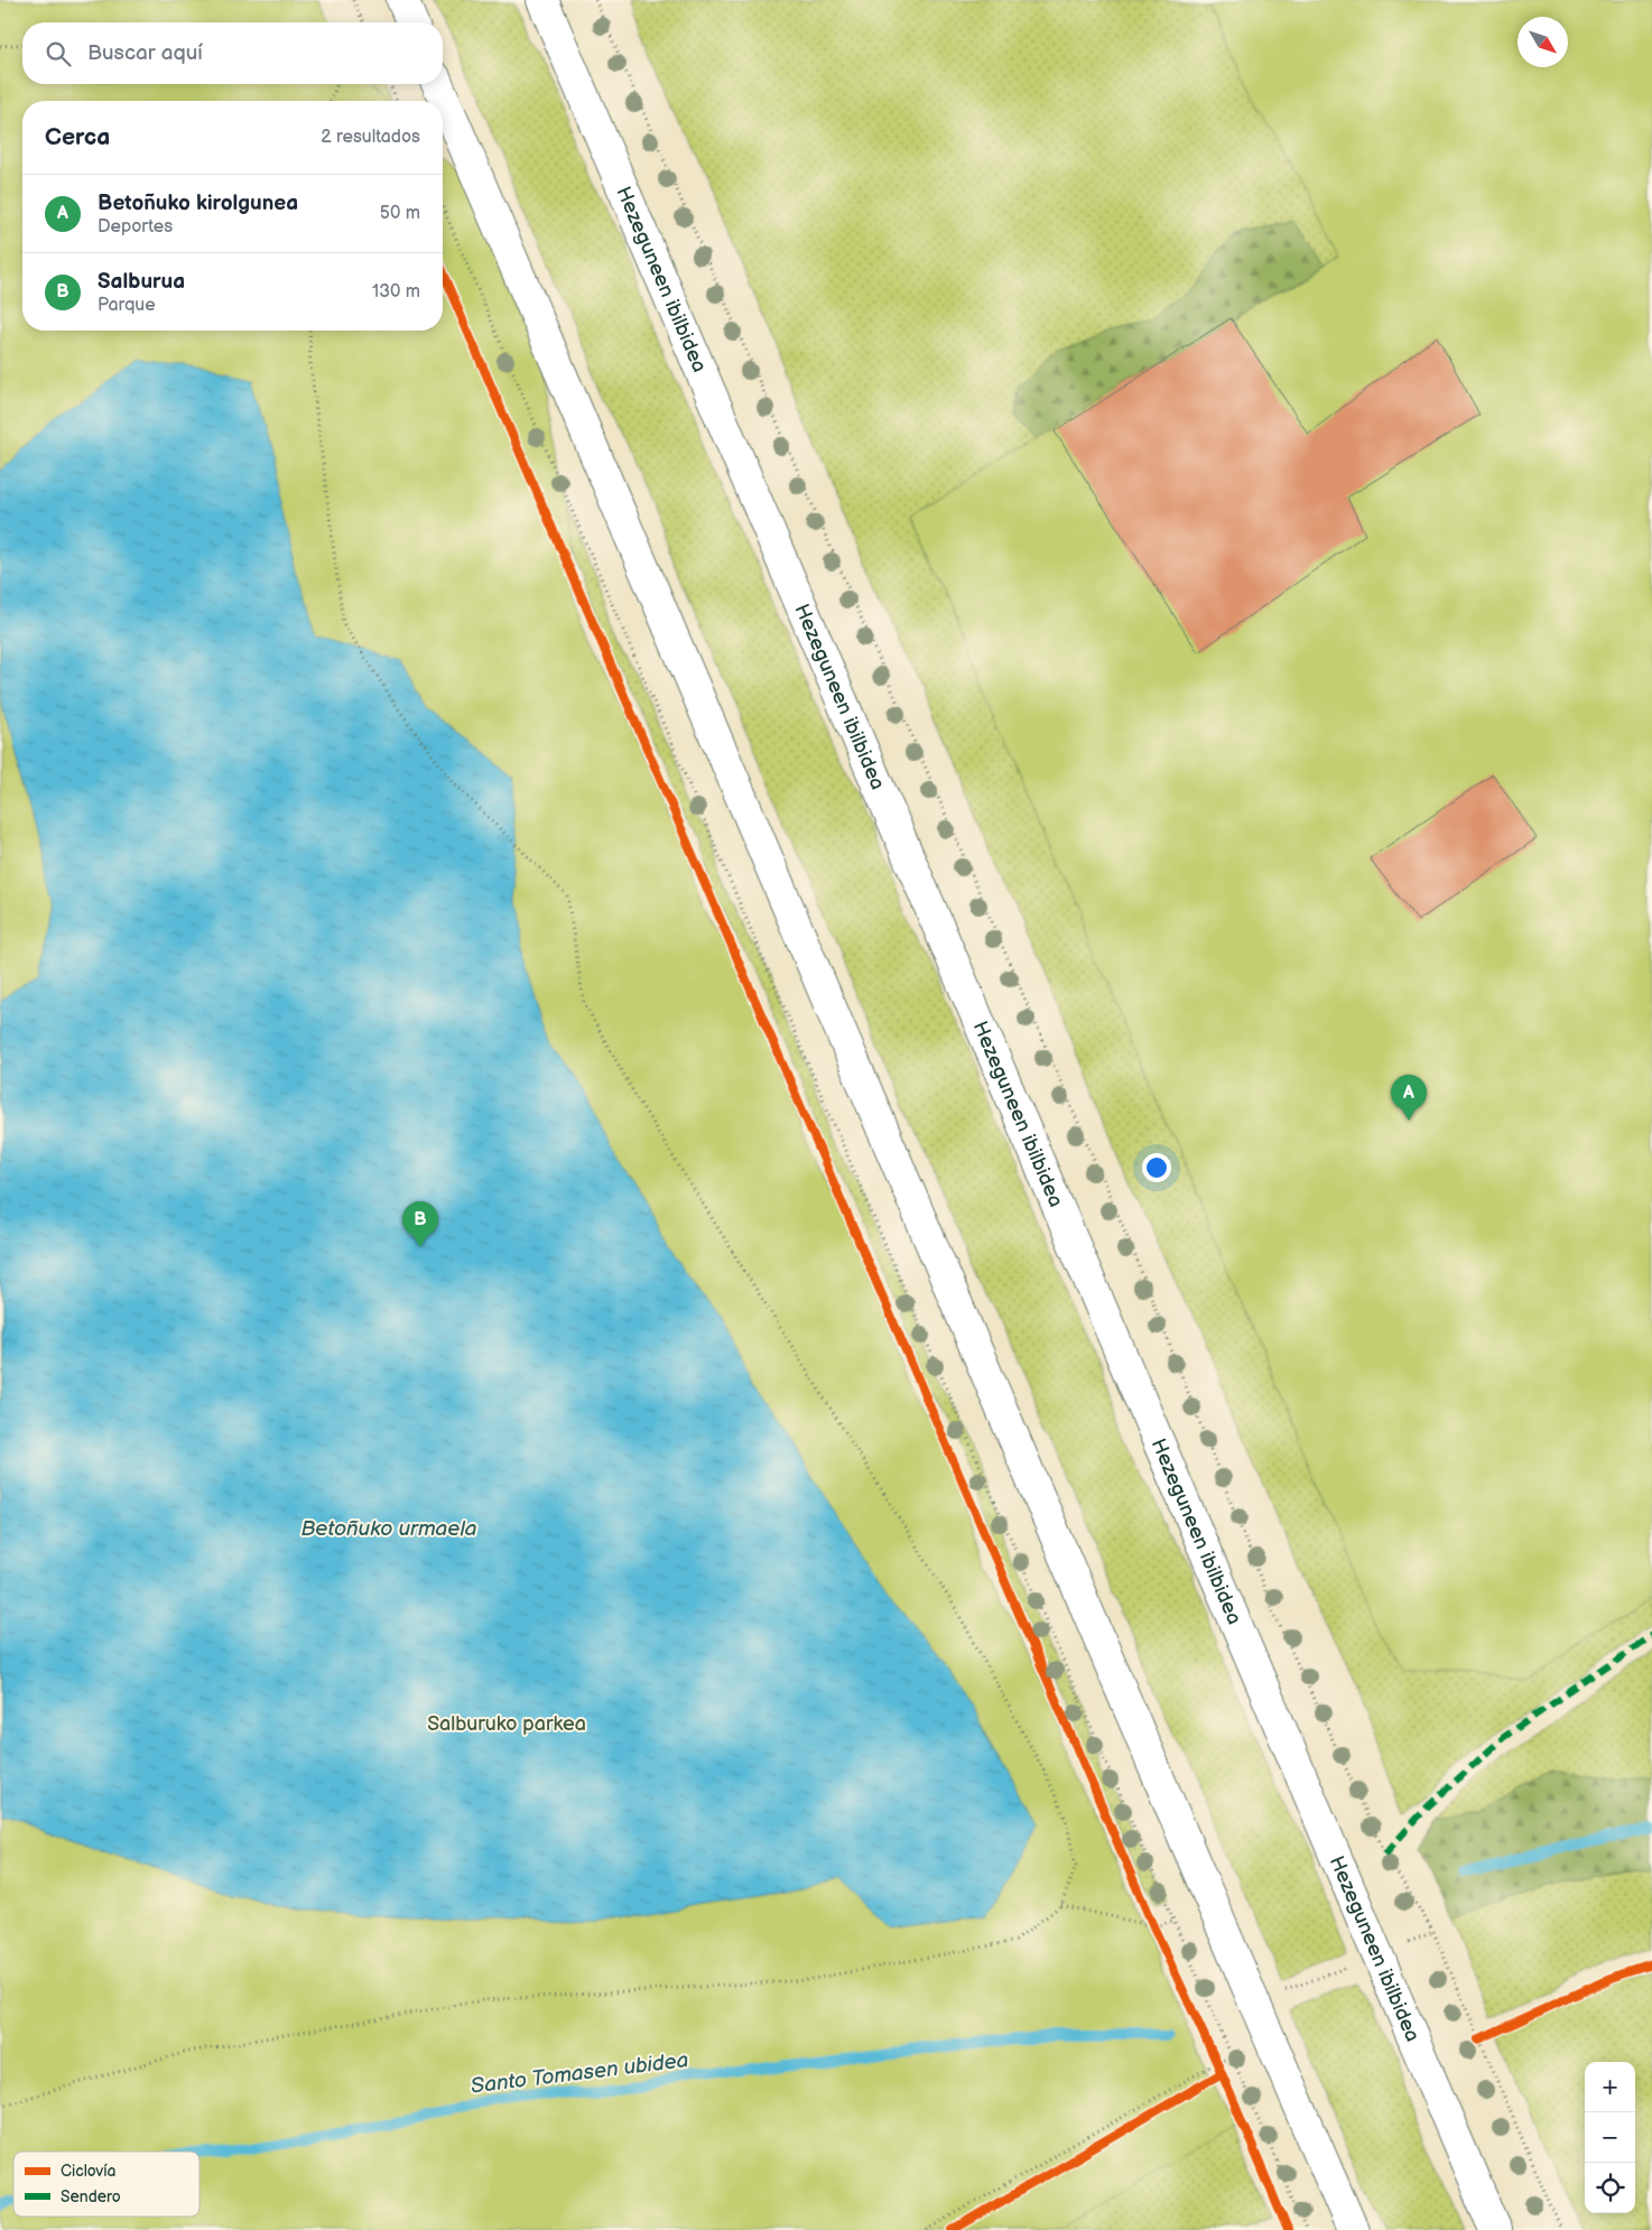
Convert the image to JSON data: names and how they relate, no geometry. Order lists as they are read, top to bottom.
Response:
{
  "streets": {
    "main road": ["Hezeguneen ibilbidea"]
  },
  "water": ["Betoñuko urmaela", "Santo Tomasen ubidea"],
  "parks": ["Salburuko parkea"],
  "legend": ["Ciclovía", "Sendero"],
  "north": "bottom right",
  "page": {
    "search": "Buscar aquí",
    "heading": ["Cerca", "2 resultados"],
    "list": [
      {
        "mark": "A",
        "name": "Betoñuko kirolgunea",
        "note": "Deportes",
        "value": "50 m"
      },
      {
        "mark": "B",
        "name": "Salburua",
        "note": "Parque",
        "value": "130 m"
      }
    ],
    "pins": ["A", "B"],
    "map_buttons": ["+", "−"]
  }
}
